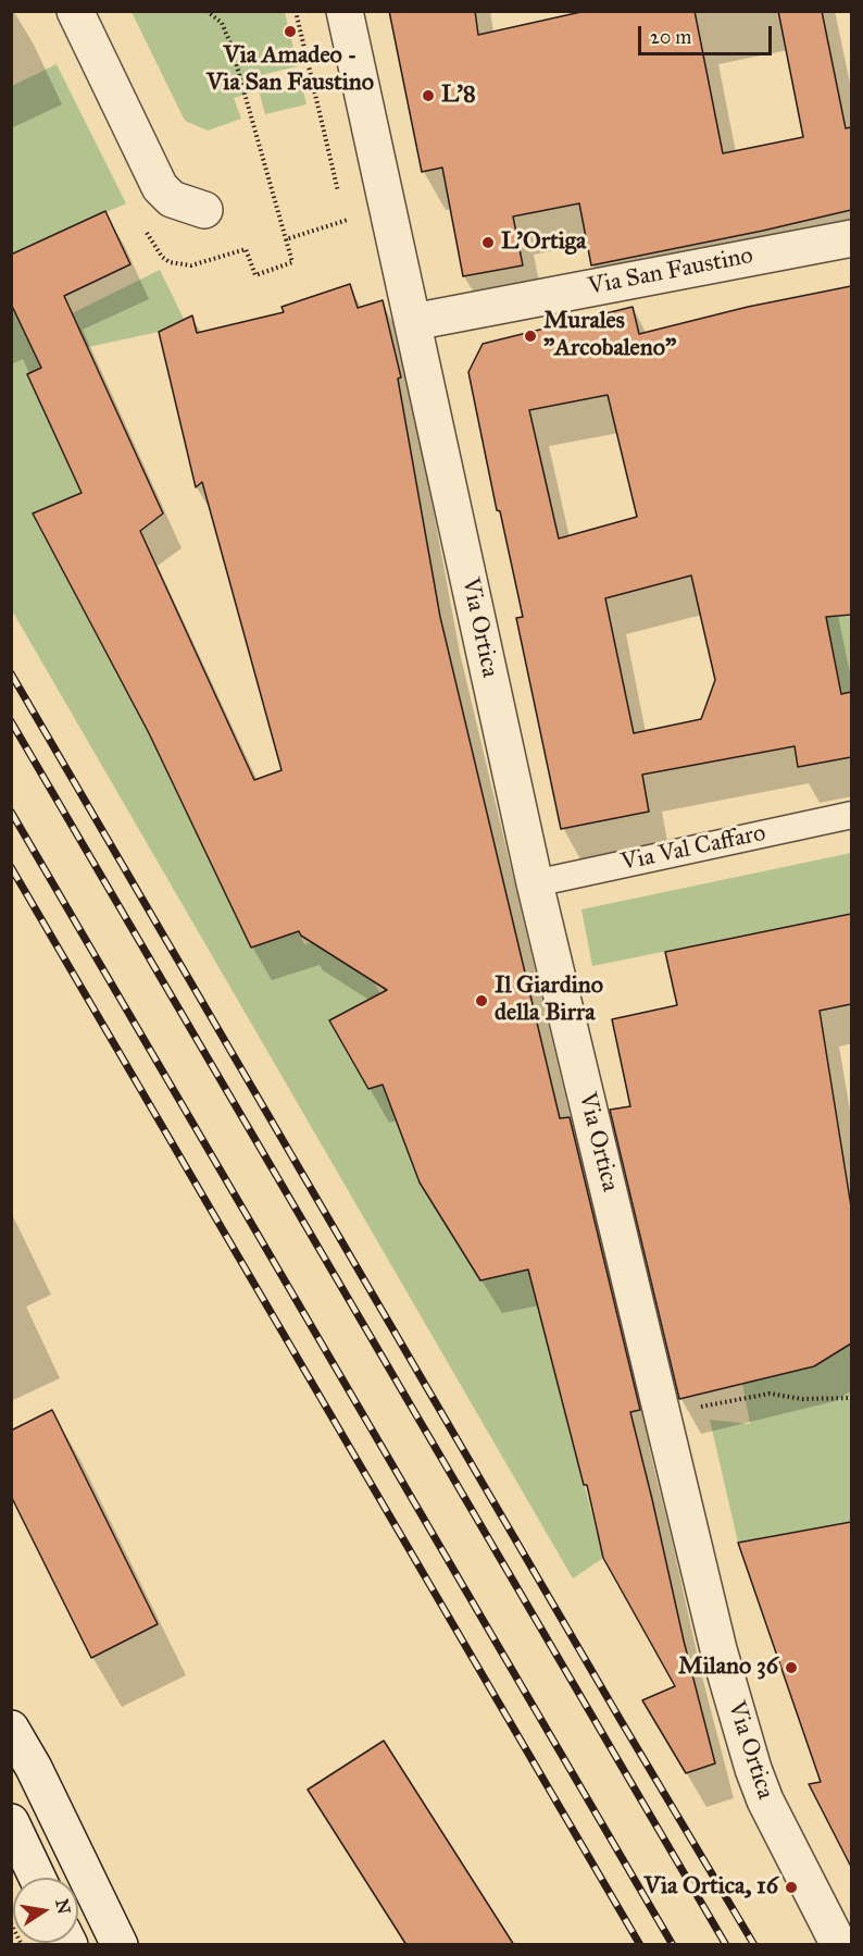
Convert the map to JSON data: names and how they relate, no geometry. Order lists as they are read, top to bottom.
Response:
{
  "streets": {
    "street": ["Via San Faustino", "Via Ortica"],
    "lane": ["Via Val Caffaro"]
  },
  "crossings": [
    ["Via San Faustino", "Via Ortica"],
    ["Via Ortica", "Via Val Caffaro"]
  ],
  "places": [
    "Via Amadeo - Via San Faustino",
    "L'8",
    "L'Ortiga",
    "Murales \"Arcobaleno\"",
    "Il Giardino della Birra",
    "Milano 36",
    "Via Ortica, 16"
  ],
  "scale_bar": "20 m",
  "north": "right"
}
